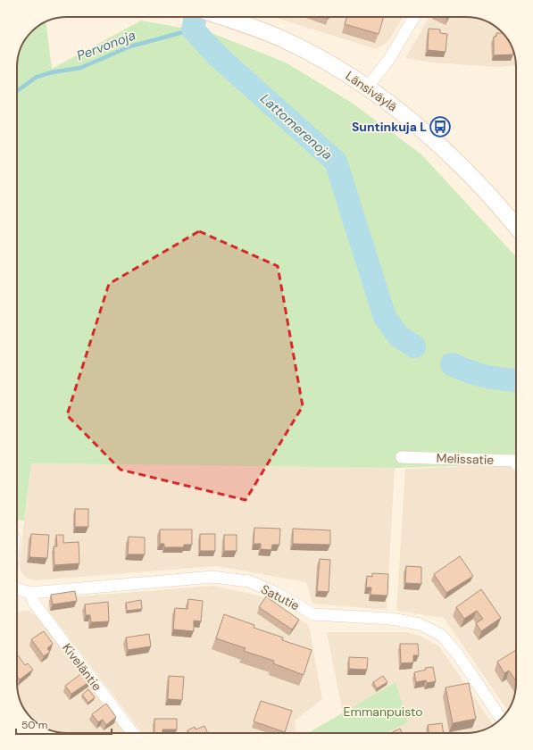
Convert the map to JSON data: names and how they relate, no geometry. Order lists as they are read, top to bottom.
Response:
{
  "streets": {
    "main road": ["Länsiväylä"],
    "street": ["Melissatie", "Satutie", "Kiveläntie"]
  },
  "crossings": [
    ["Satutie", "Kiveläntie"]
  ],
  "water": ["Pervonoja", "Lattomerenoja"],
  "parks": ["Emmanpuisto"],
  "places": {
    "bus stop": ["Suntinkuja L"]
  },
  "scale_bar": "50 m"
}
